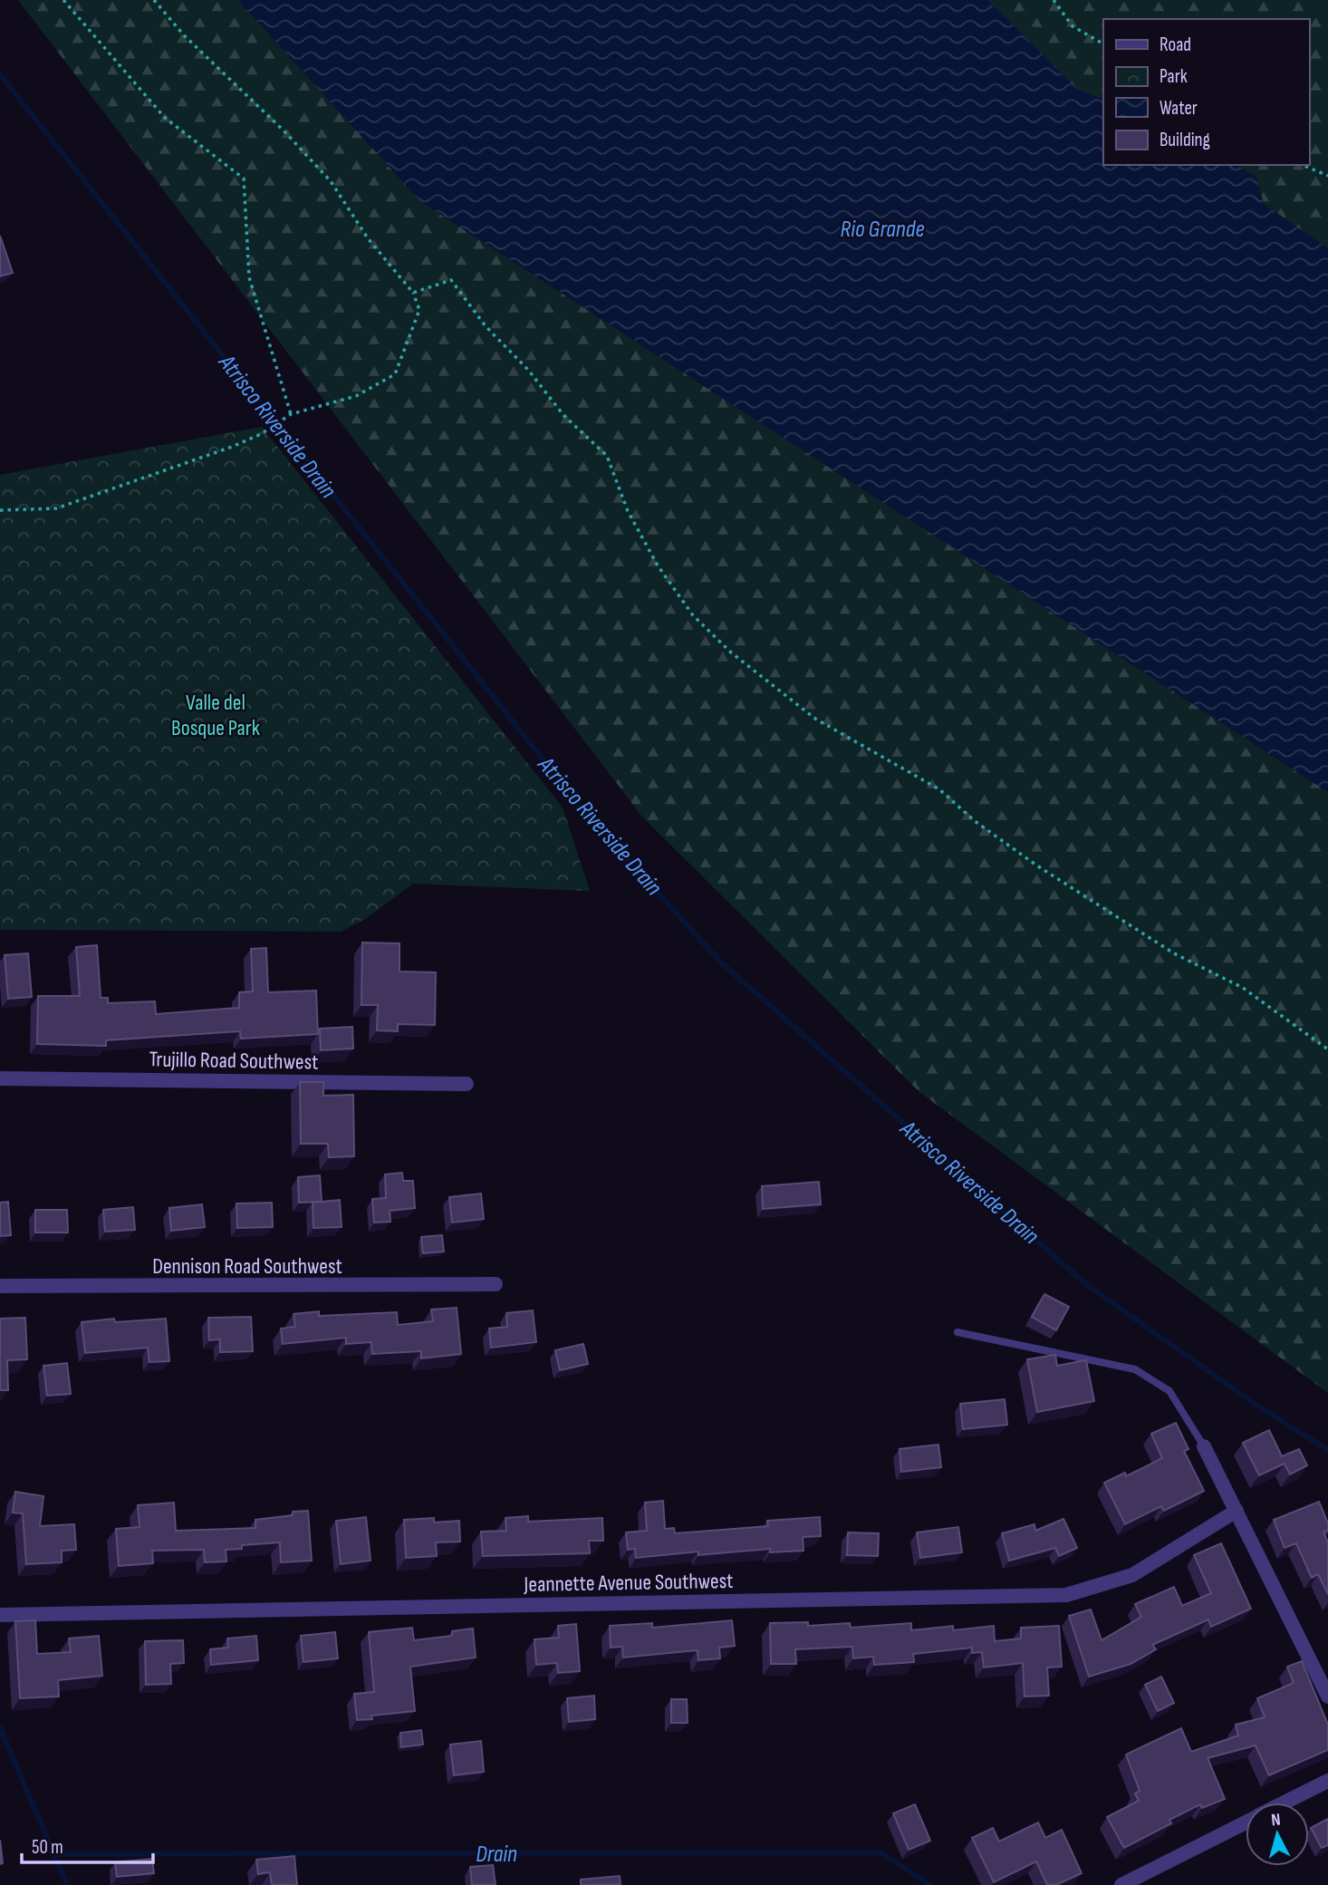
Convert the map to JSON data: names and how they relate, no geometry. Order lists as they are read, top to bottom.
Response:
{
  "streets": {
    "street": ["Trujillo Road Southwest", "Dennison Road Southwest", "Jeannette Avenue Southwest"]
  },
  "water": ["Rio Grande", "Atrisco Riverside Drain", "Drain"],
  "parks": ["Valle del Bosque Park"],
  "legend": [
    "Road",
    "Park",
    "Water",
    "Building"
  ],
  "scale_bar": "50 m",
  "north": "top"
}
